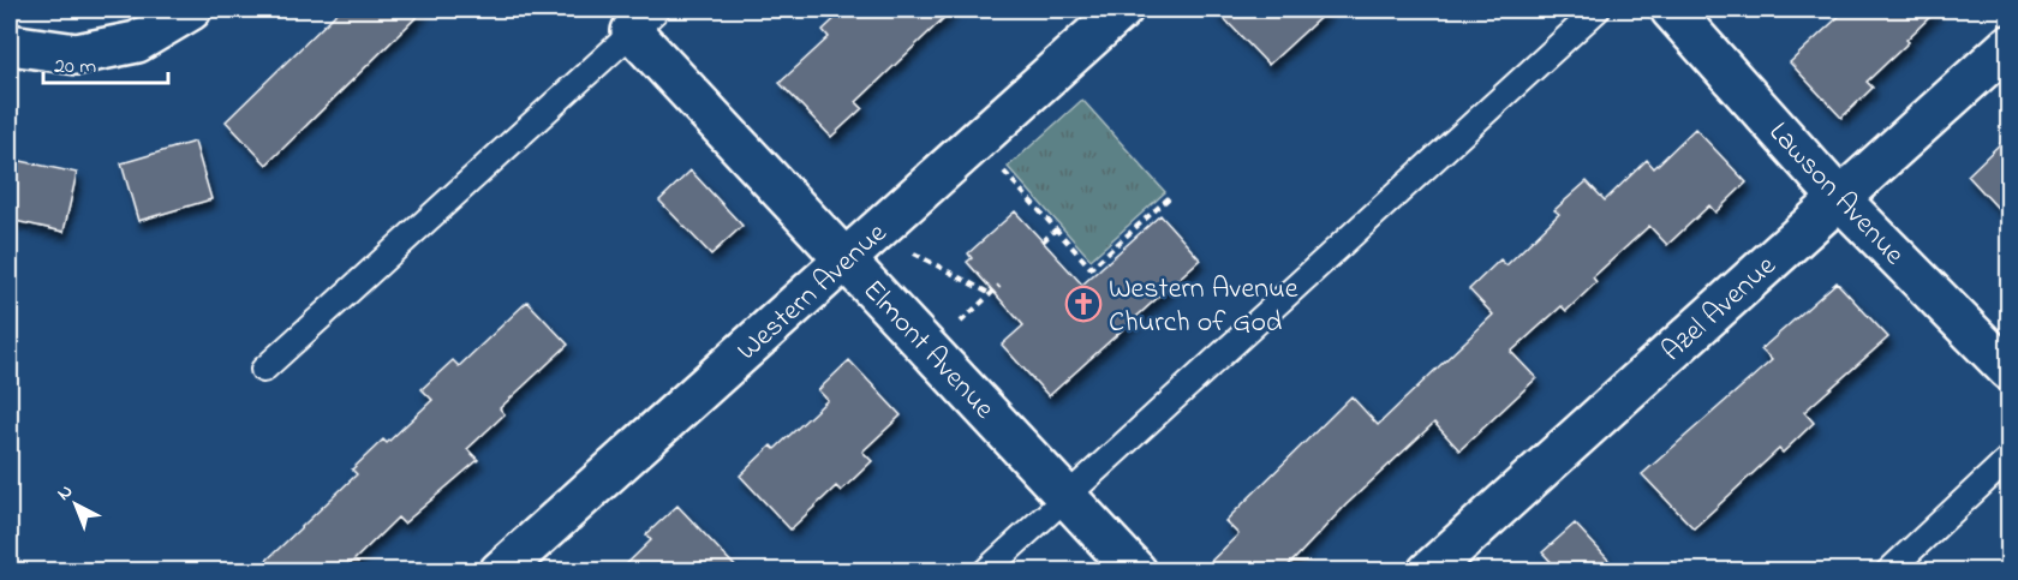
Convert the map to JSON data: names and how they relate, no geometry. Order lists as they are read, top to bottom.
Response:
{
  "streets": {
    "street": [
      "Lawson Avenue",
      "Western Avenue",
      "Azel Avenue",
      "Elmont Avenue"
    ]
  },
  "crossings": [
    ["Lawson Avenue", "Azel Avenue"],
    ["Western Avenue", "Elmont Avenue"]
  ],
  "places": {
    "church": ["Western Avenue Church of God"]
  },
  "scale_bar": "20 m",
  "north": "top left"
}
